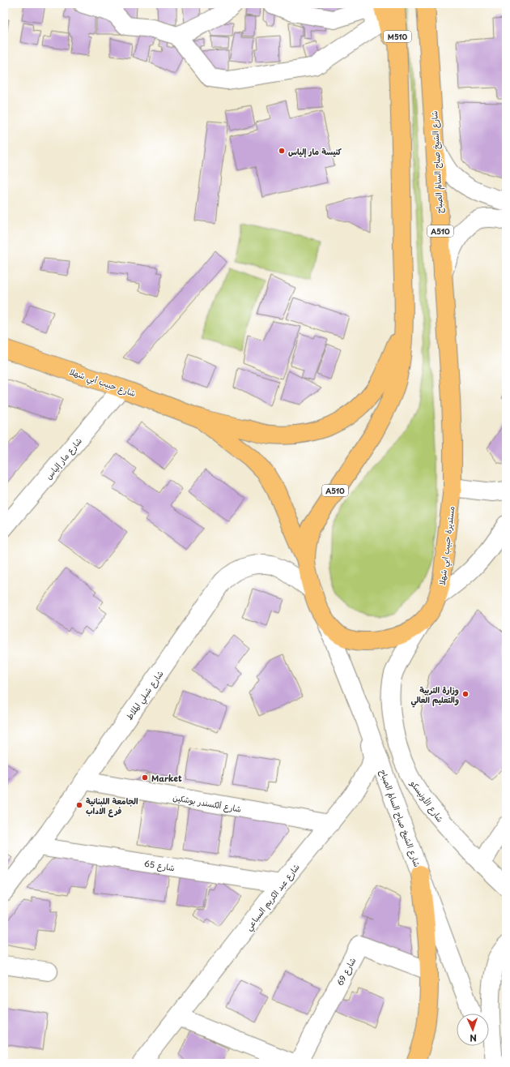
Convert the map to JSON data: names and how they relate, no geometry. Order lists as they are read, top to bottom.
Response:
{
  "streets": {
    "main road": [
      "M510",
      "شارع الشيخ صباح السالم الصباح",
      "A510",
      "شارع حبيب أبي شهلا",
      "مستديرة حبيب ابي شهلا"
    ],
    "street": [
      "شارع مار إلياس",
      "شارع شبلي الملاط",
      "شارع الأونيسكو",
      "شارع ألكسندر بوشكين",
      "شارع 65",
      "شارع عبد الكريم السباعي",
      "شارع 69"
    ]
  },
  "crossings": [
    ["M510", "A510"],
    ["شارع الشيخ صباح السالم الصباح", "مستديرة حبيب ابي شهلا"],
    ["شارع الشيخ صباح السالم الصباح", "شارع عبد الكريم السباعي"],
    ["A510", "مستديرة حبيب ابي شهلا"],
    ["شارع حبيب أبي شهلا", "شارع مار إلياس"],
    ["مستديرة حبيب ابي شهلا", "شارع شبلي الملاط"],
    ["مستديرة حبيب ابي شهلا", "شارع الأونيسكو"],
    ["شارع شبلي الملاط", "شارع ألكسندر بوشكين"],
    ["شارع شبلي الملاط", "شارع 65"],
    ["شارع ألكسندر بوشكين", "شارع عبد الكريم السباعي"],
    ["شارع 65", "شارع عبد الكريم السباعي"]
  ],
  "places": [
    "كنيسة مار إلياس",
    "وزارة التربية والتعليم العالي",
    "Market",
    "الجامعة اللبنانية فرع الاداب"
  ],
  "north": "bottom"
}
